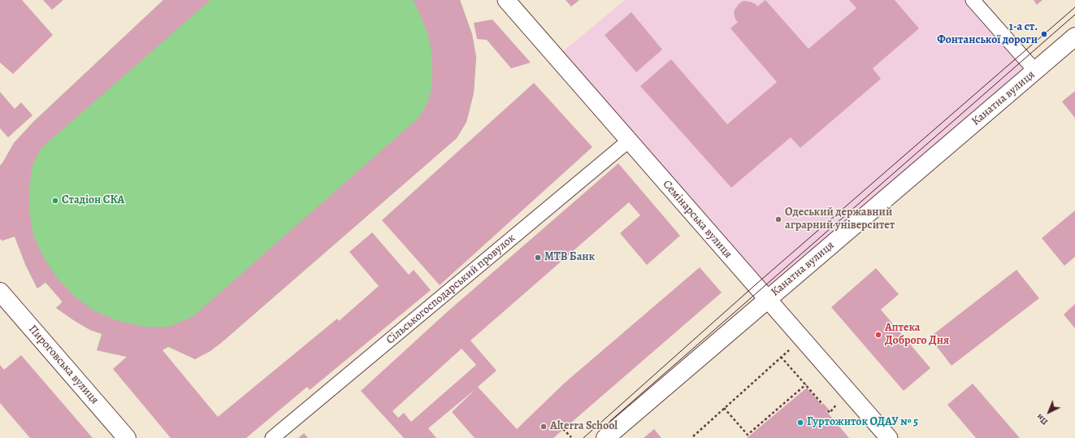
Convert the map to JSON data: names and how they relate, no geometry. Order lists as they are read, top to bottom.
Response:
{
  "streets": {
    "main road": ["Канатна вулиця", "Пироговська вулиця"],
    "street": ["Семінарська вулиця", "Сільськогосподарський провулок"]
  },
  "crossings": [
    ["Канатна вулиця", "Семінарська вулиця"],
    ["Семінарська вулиця", "Сільськогосподарський провулок"]
  ],
  "places": [
    "1-а ст. Фонтанської дороги",
    "Стадіон СКА",
    "Одеський державний аграрний університет",
    "МТВ Банк",
    "Аптека Доброго Дня",
    "Гуртожиток ОДАУ № 5",
    "Alterra School"
  ],
  "north": "bottom left"
}
